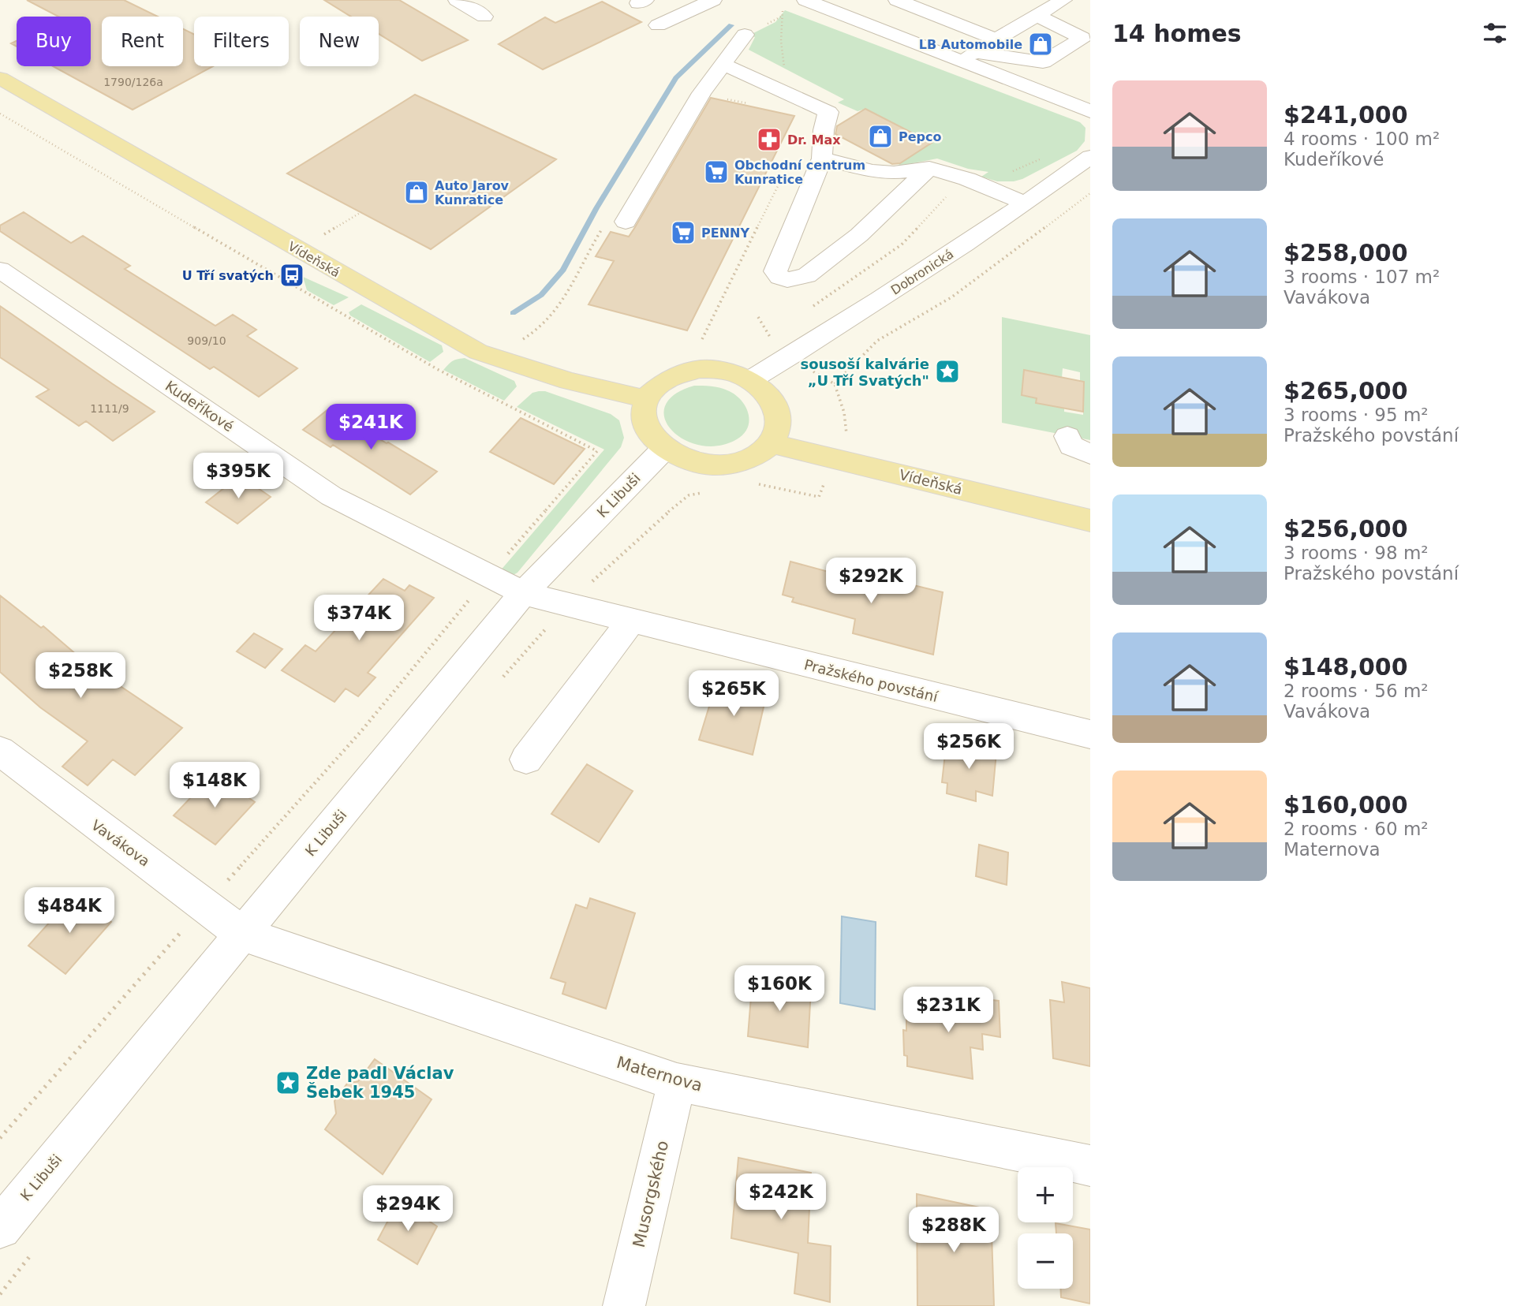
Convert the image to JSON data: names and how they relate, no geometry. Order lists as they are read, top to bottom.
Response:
{
  "streets": {
    "main road": ["Vídeňská"],
    "street": [
      "Dobronická",
      "Kudeříkové",
      "K Libuši",
      "Pražského povstání",
      "Vavákova",
      "Maternova",
      "Musorgského"
    ]
  },
  "crossings": [
    ["Vídeňská", "Dobronická"],
    ["Vídeňská", "K Libuši"],
    ["Dobronická", "K Libuši"],
    ["Kudeříkové", "K Libuši"],
    ["Kudeříkové", "Pražského povstání"],
    ["K Libuši", "Pražského povstání"],
    ["K Libuši", "Vavákova"],
    ["K Libuši", "Maternova"],
    ["Vavákova", "Maternova"],
    ["Maternova", "Musorgského"]
  ],
  "places": {
    "shop": ["LB Automobile", "Pepco", "Auto Jarov Kunratice"],
    "pharmacy": ["Dr. Max"],
    "supermarket": ["Obchodní centrum Kunratice", "PENNY"],
    "bus stop": ["U Tří svatých"],
    "place": ["sousoší kalvárie „U Tří Svatých\"", "Zde padl Václav Šebek 1945"]
  },
  "house_numbers": ["1790/126a", "909/10", "1111/9"],
  "page": {
    "heading": "14 homes",
    "chip": [
      "Buy",
      "Rent",
      "Filters",
      "New"
    ],
    "list": [
      {
        "name": "$241,000",
        "note": "4 rooms · 100 m² · Kudeříkové"
      },
      {
        "name": "$258,000",
        "note": "3 rooms · 107 m² · Vavákova"
      },
      {
        "name": "$265,000",
        "note": "3 rooms · 95 m² · Pražského povstání"
      },
      {
        "name": "$256,000",
        "note": "3 rooms · 98 m² · Pražského povstání"
      },
      {
        "name": "$148,000",
        "note": "2 rooms · 56 m² · Vavákova"
      },
      {
        "name": "$160,000",
        "note": "2 rooms · 60 m² · Maternova"
      }
    ],
    "price": [
      "$241K",
      "$395K",
      "$292K",
      "$374K",
      "$258K",
      "$265K",
      "$256K",
      "$148K",
      "$484K",
      "$160K",
      "$231K",
      "$242K",
      "$294K",
      "$288K"
    ],
    "map_buttons": ["+", "−"]
  }
}
